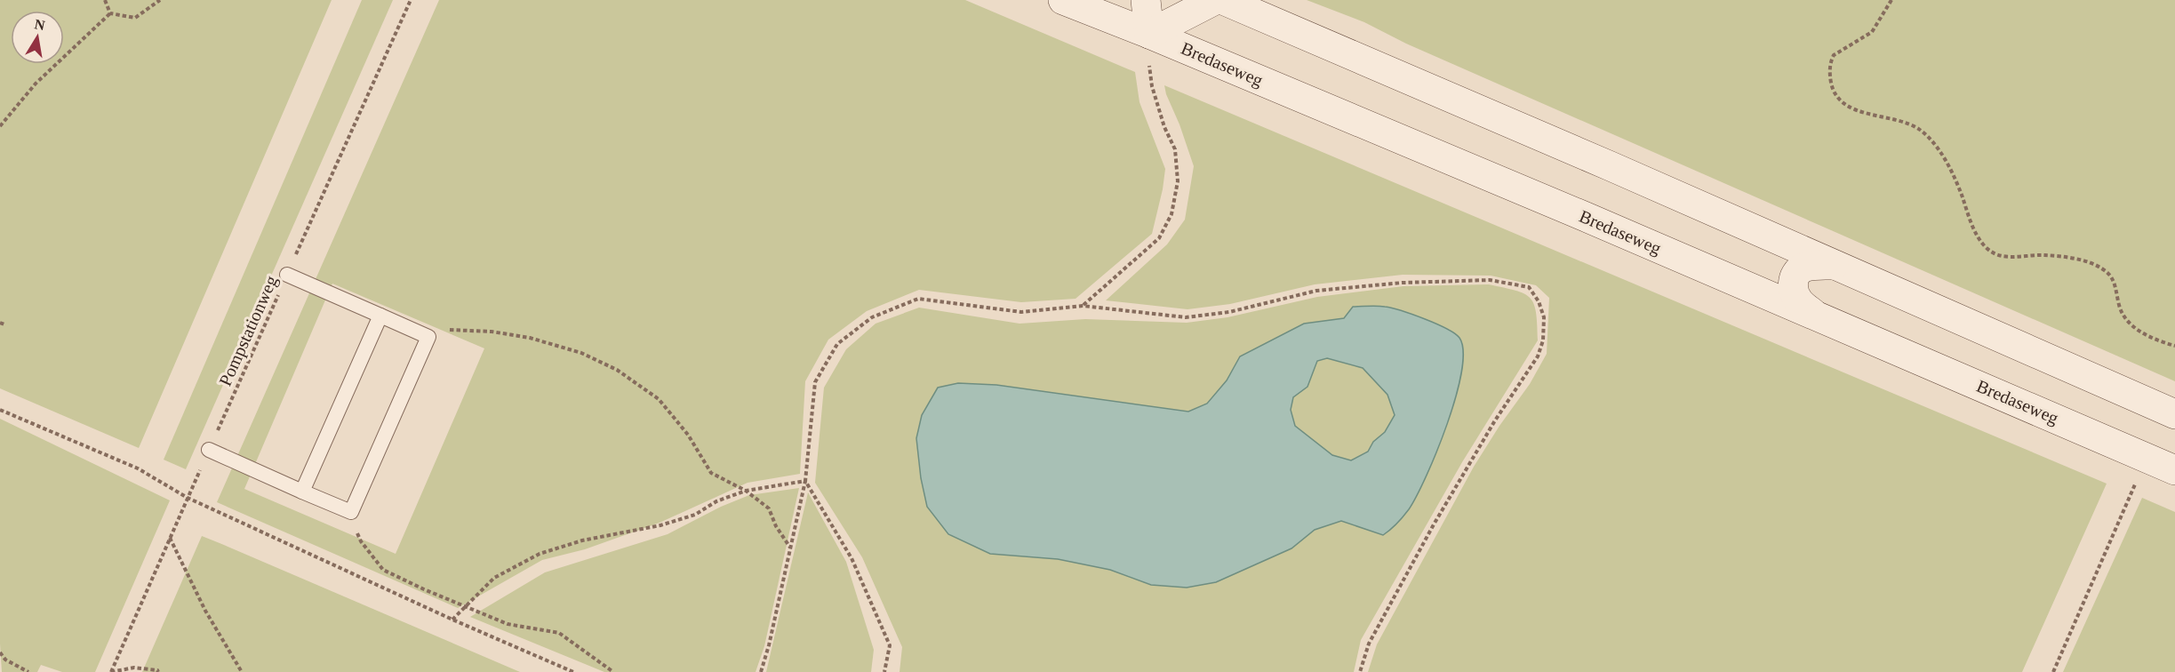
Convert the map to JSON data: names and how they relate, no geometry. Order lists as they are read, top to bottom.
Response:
{
  "streets": {
    "main road": ["Bredaseweg"],
    "path": ["Pompstationweg"]
  },
  "north": "top"
}
